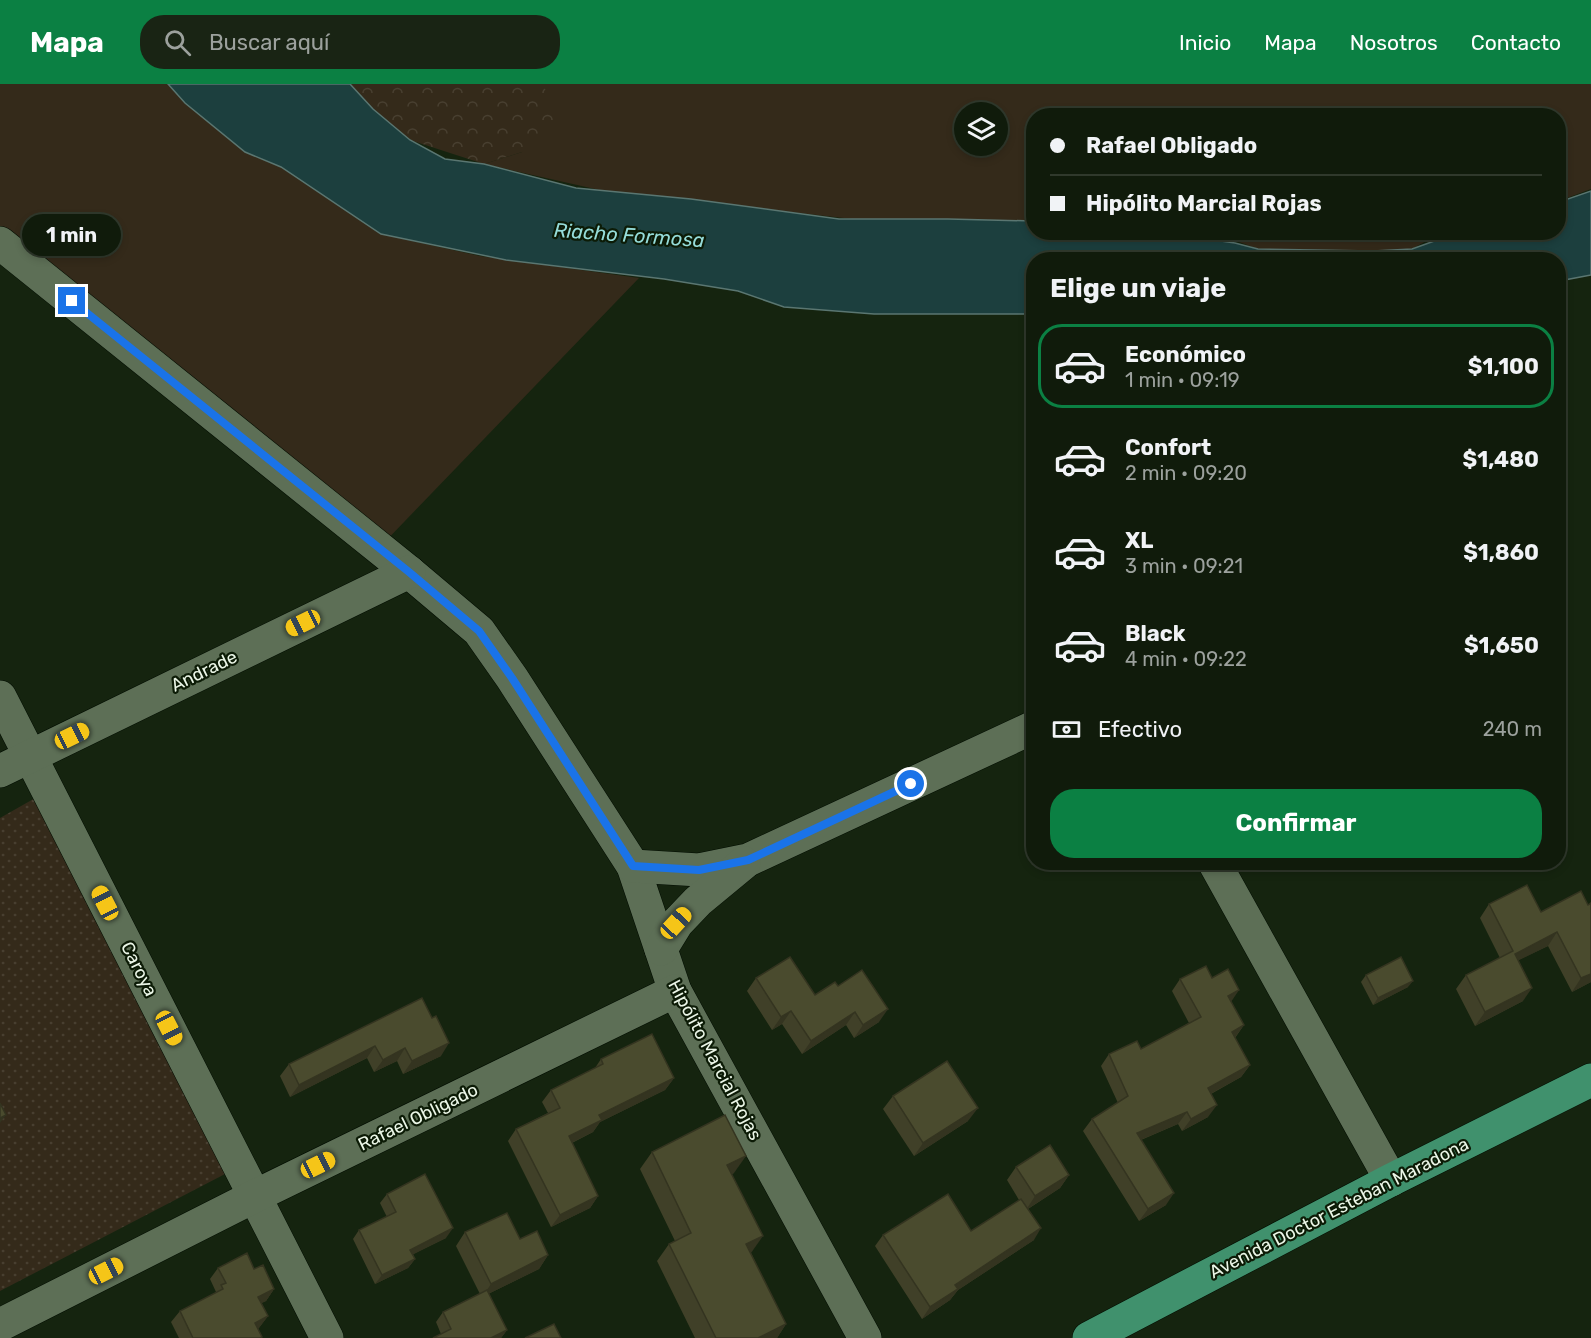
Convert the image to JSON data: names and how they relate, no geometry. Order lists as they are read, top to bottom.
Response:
{
  "streets": {
    "main road": ["Avenida Doctor Esteban Maradona"],
    "street": [
      "Andrade",
      "Caroya",
      "Hipólito Marcial Rojas",
      "Rafael Obligado"
    ]
  },
  "crossings": [
    ["Andrade", "Caroya"],
    ["Andrade", "Hipólito Marcial Rojas"],
    ["Caroya", "Rafael Obligado"],
    ["Hipólito Marcial Rojas", "Rafael Obligado"]
  ],
  "water": ["Riacho Formosa"],
  "page": {
    "header": "Mapa",
    "search": "Buscar aquí",
    "nav": [
      "Inicio",
      "Mapa",
      "Nosotros",
      "Contacto"
    ],
    "banner": ["Rafael Obligado", "Hipólito Marcial Rojas"],
    "bubble": "1 min",
    "heading": "Elige un viaje",
    "list": [
      {
        "name": "Económico",
        "note": "1 min · 09:19",
        "value": "$1,100"
      },
      {
        "name": "Confort",
        "note": "2 min · 09:20",
        "value": "$1,480"
      },
      {
        "name": "XL",
        "note": "3 min · 09:21",
        "value": "$1,860"
      },
      {
        "name": "Black",
        "note": "4 min · 09:22",
        "value": "$1,650"
      }
    ],
    "pay": ["Efectivo", "240 m"],
    "buttons": "Confirmar"
  }
}
